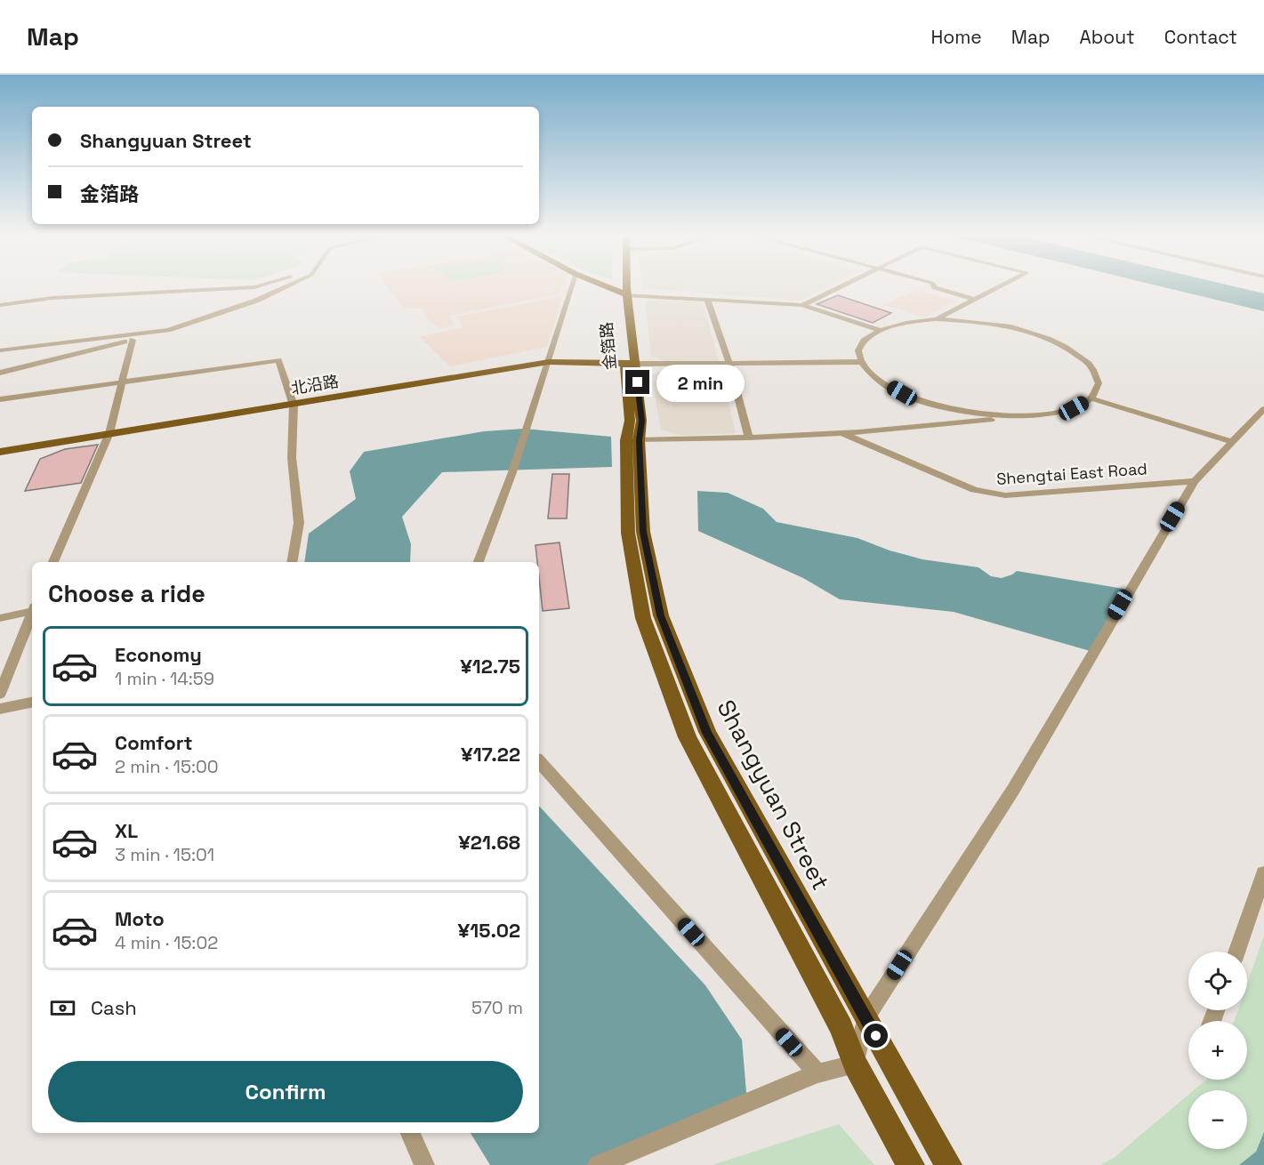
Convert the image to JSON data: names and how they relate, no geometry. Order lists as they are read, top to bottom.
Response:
{
  "streets": {
    "main road": ["金箔路", "北沿路", "Shangyuan Street"],
    "street": ["Shengtai East Road"]
  },
  "crossings": [
    ["金箔路", "北沿路"],
    ["金箔路", "Shengtai East Road"],
    ["金箔路", "Shangyuan Street"],
    ["Shengtai East Road", "Shangyuan Street"]
  ],
  "page": {
    "header": "Map",
    "nav": [
      "Home",
      "Map",
      "About",
      "Contact"
    ],
    "banner": ["Shangyuan Street", "金箔路"],
    "bubble": "2 min",
    "heading": "Choose a ride",
    "list": [
      {
        "name": "Economy",
        "note": "1 min · 14:59",
        "value": "¥12.75"
      },
      {
        "name": "Comfort",
        "note": "2 min · 15:00",
        "value": "¥17.22"
      },
      {
        "name": "XL",
        "note": "3 min · 15:01",
        "value": "¥21.68"
      },
      {
        "name": "Moto",
        "note": "4 min · 15:02",
        "value": "¥15.02"
      }
    ],
    "map_buttons": ["+", "−"],
    "pay": ["Cash", "570 m"],
    "buttons": "Confirm"
  }
}
